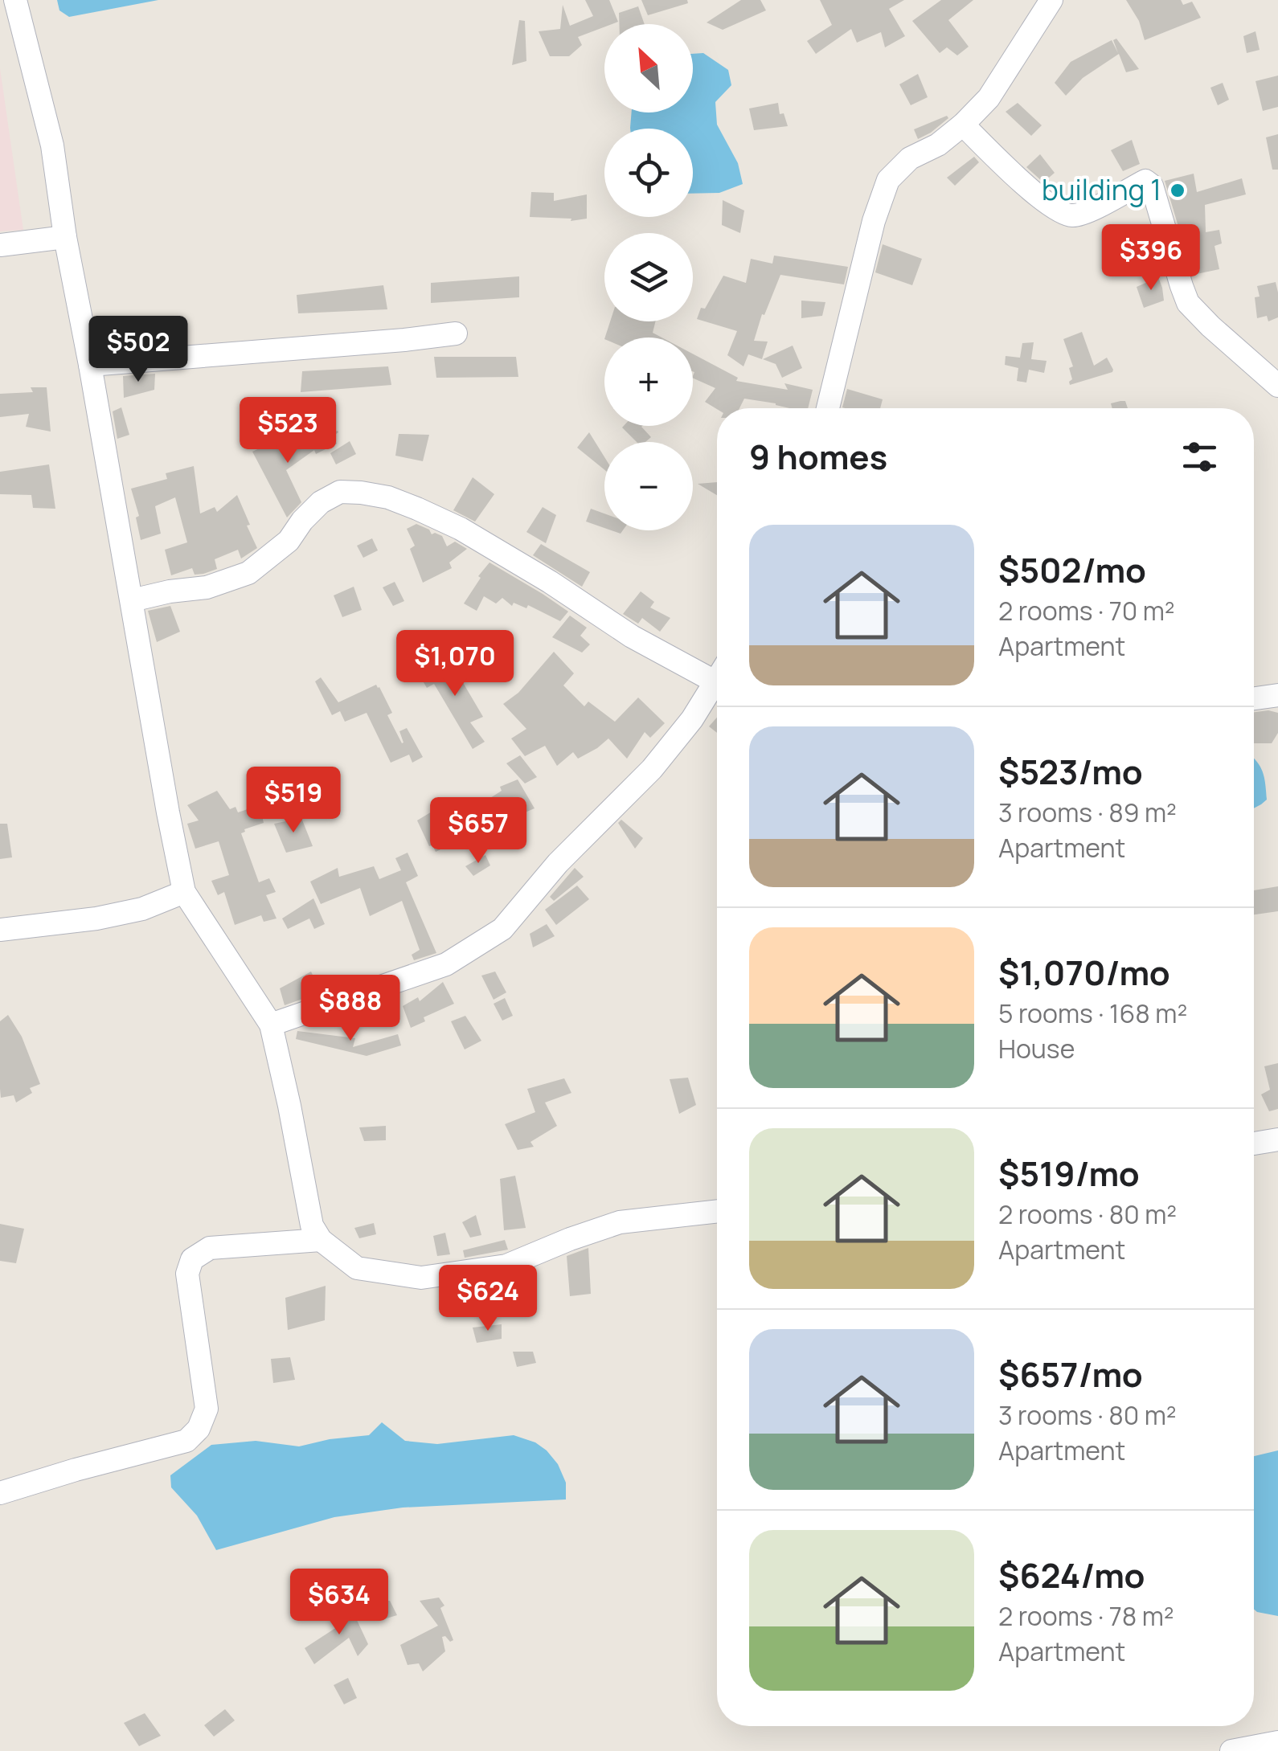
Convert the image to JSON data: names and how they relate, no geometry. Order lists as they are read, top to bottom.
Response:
{
  "places": ["building 1"],
  "north": "top left",
  "page": {
    "map_buttons": ["+", "−"],
    "price": [
      "$396",
      "$502",
      "$523",
      "$1,070",
      "$519",
      "$657",
      "$888",
      "$624",
      "$634"
    ],
    "heading": "9 homes",
    "list": [
      {
        "name": "$502/mo",
        "note": "2 rooms · 70 m² · Apartment"
      },
      {
        "name": "$523/mo",
        "note": "3 rooms · 89 m² · Apartment"
      },
      {
        "name": "$1,070/mo",
        "note": "5 rooms · 168 m² · House"
      },
      {
        "name": "$519/mo",
        "note": "2 rooms · 80 m² · Apartment"
      },
      {
        "name": "$657/mo",
        "note": "3 rooms · 80 m² · Apartment"
      },
      {
        "name": "$624/mo",
        "note": "2 rooms · 78 m² · Apartment"
      }
    ]
  }
}
